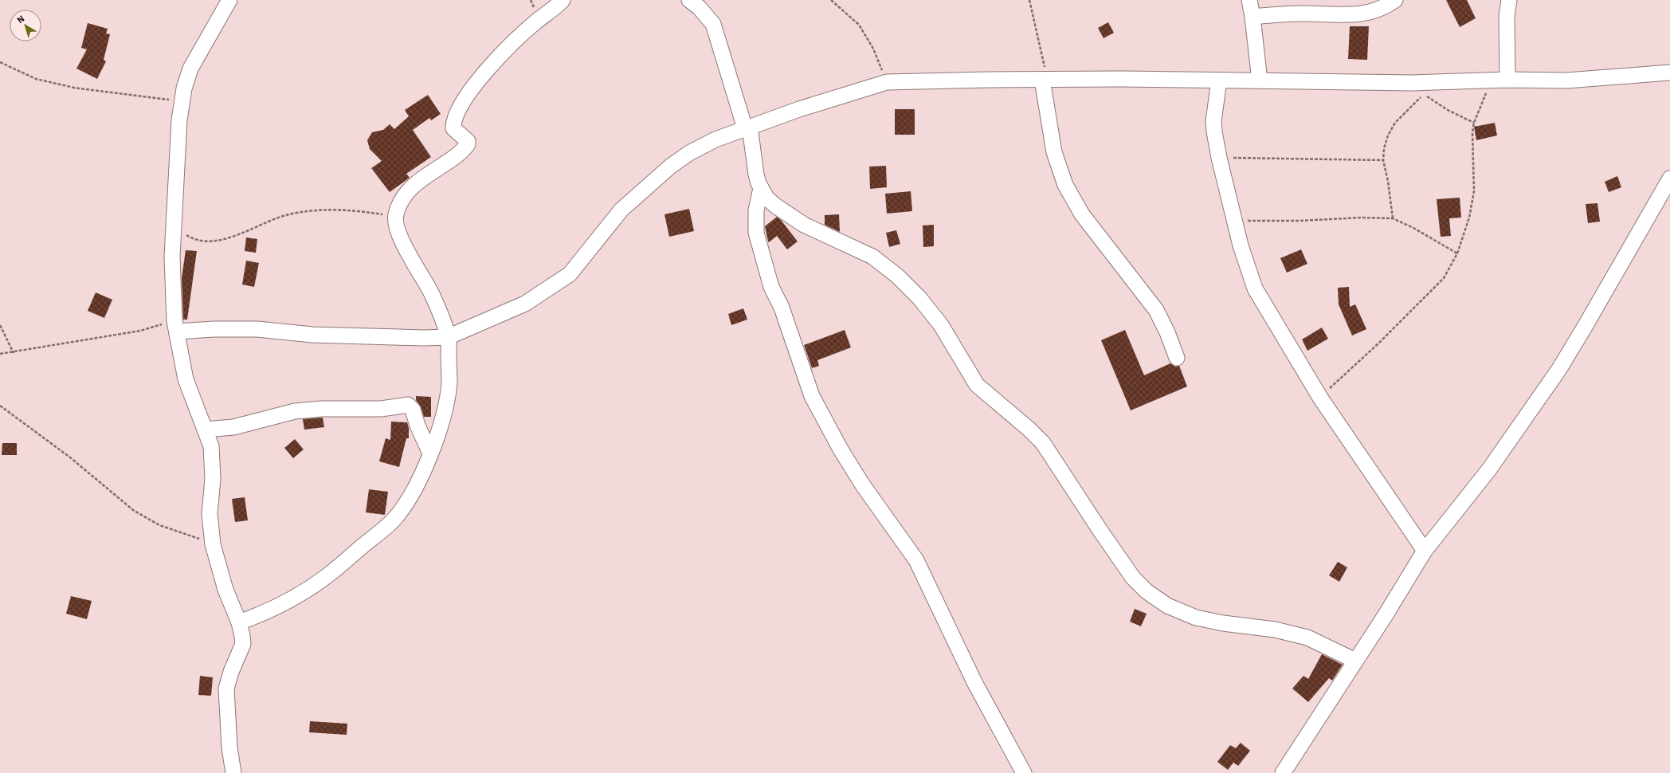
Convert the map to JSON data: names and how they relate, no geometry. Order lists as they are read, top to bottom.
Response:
{
  "north": "top left"
}
